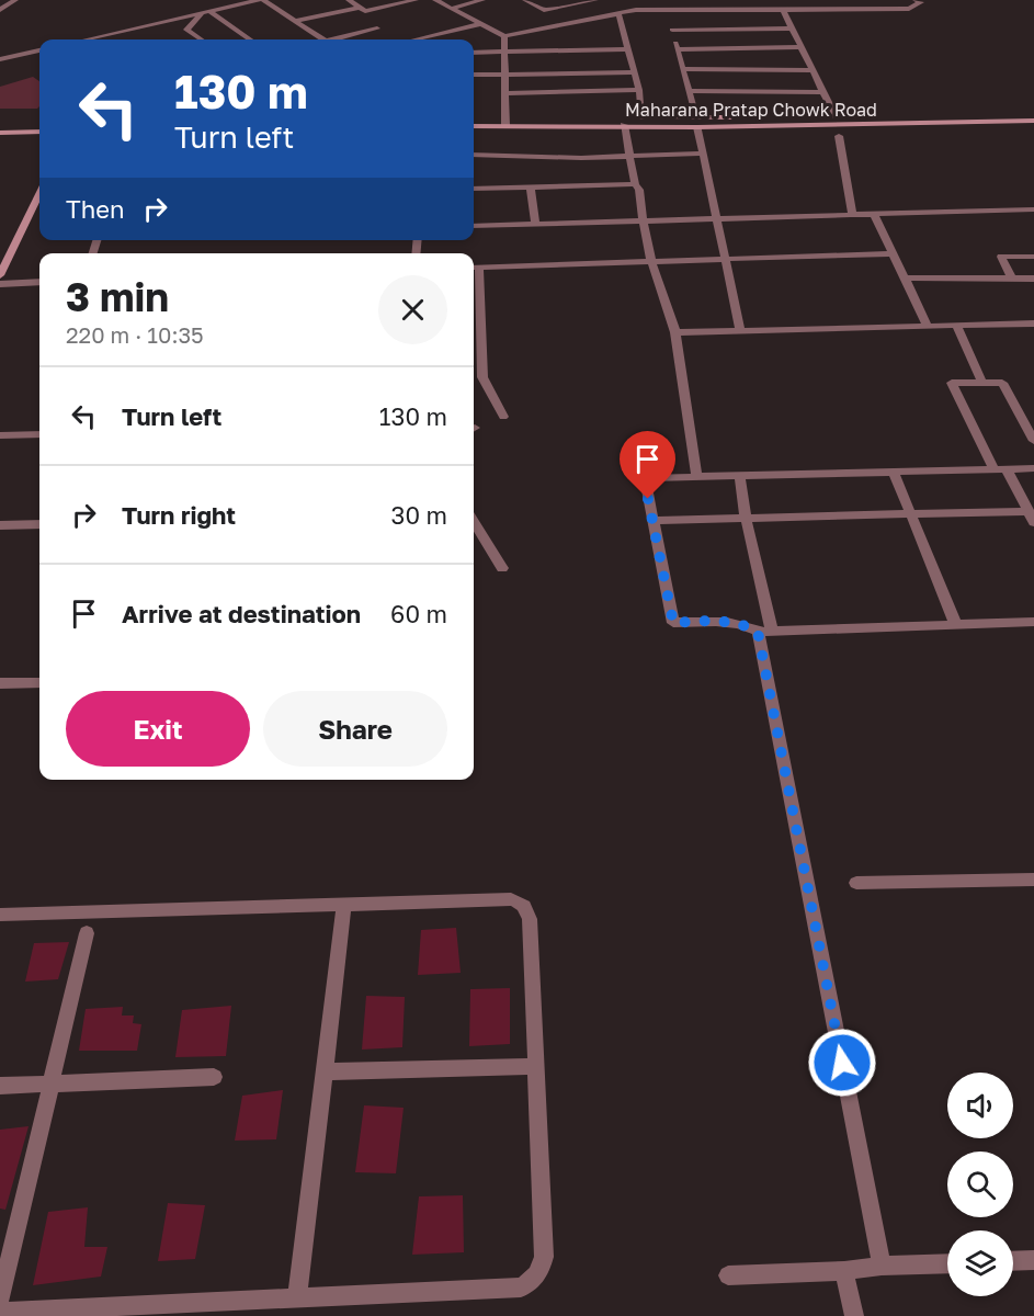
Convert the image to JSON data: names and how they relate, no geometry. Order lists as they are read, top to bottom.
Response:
{
  "streets": {
    "main road": ["Maharana Pratap Chowk Road"]
  },
  "page": {
    "turn": ["130 m", "Turn left"],
    "then": "Then",
    "heading": ["3 min", "220 m · 10:35"],
    "list": [
      {
        "name": "Turn left",
        "value": "130 m"
      },
      {
        "name": "Turn right",
        "value": "30 m"
      },
      {
        "name": "Arrive at destination",
        "value": "60 m"
      }
    ],
    "buttons": ["Exit", "Share"]
  }
}
